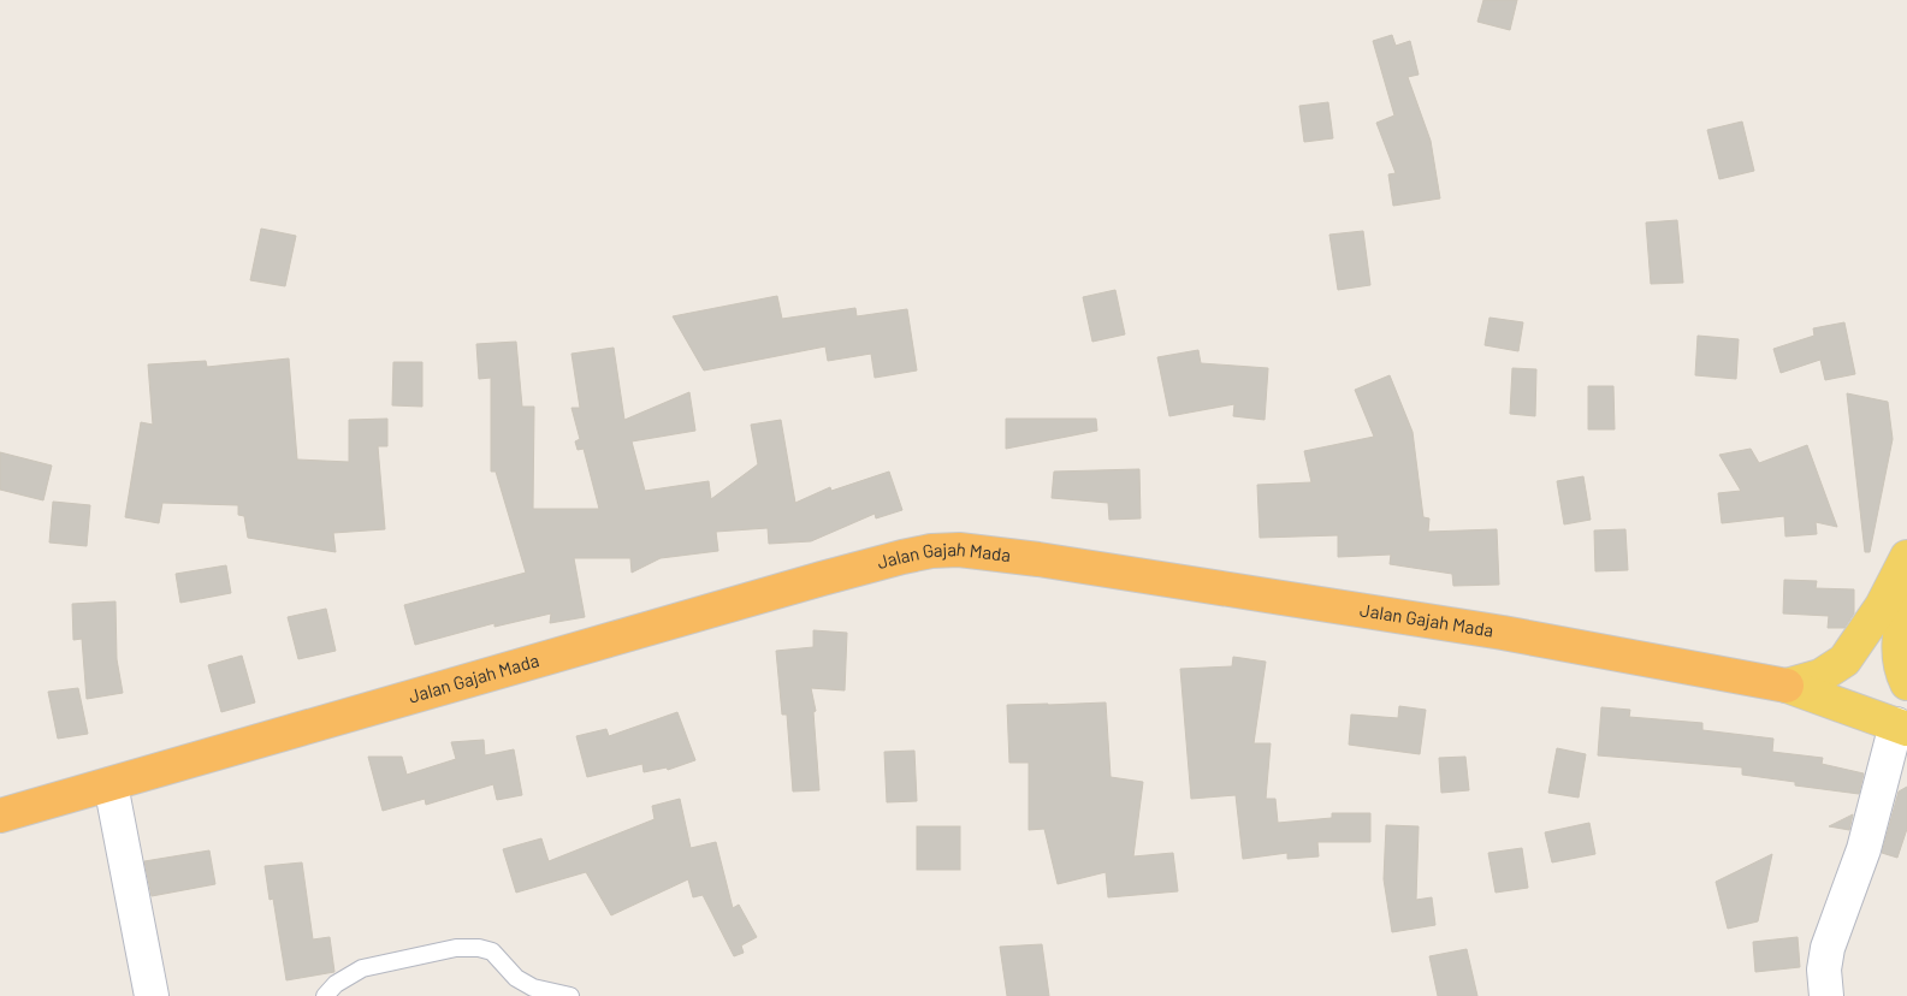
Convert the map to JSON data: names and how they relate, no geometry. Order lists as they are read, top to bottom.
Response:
{
  "streets": {
    "highway": ["Jalan Gajah Mada"]
  }
}
